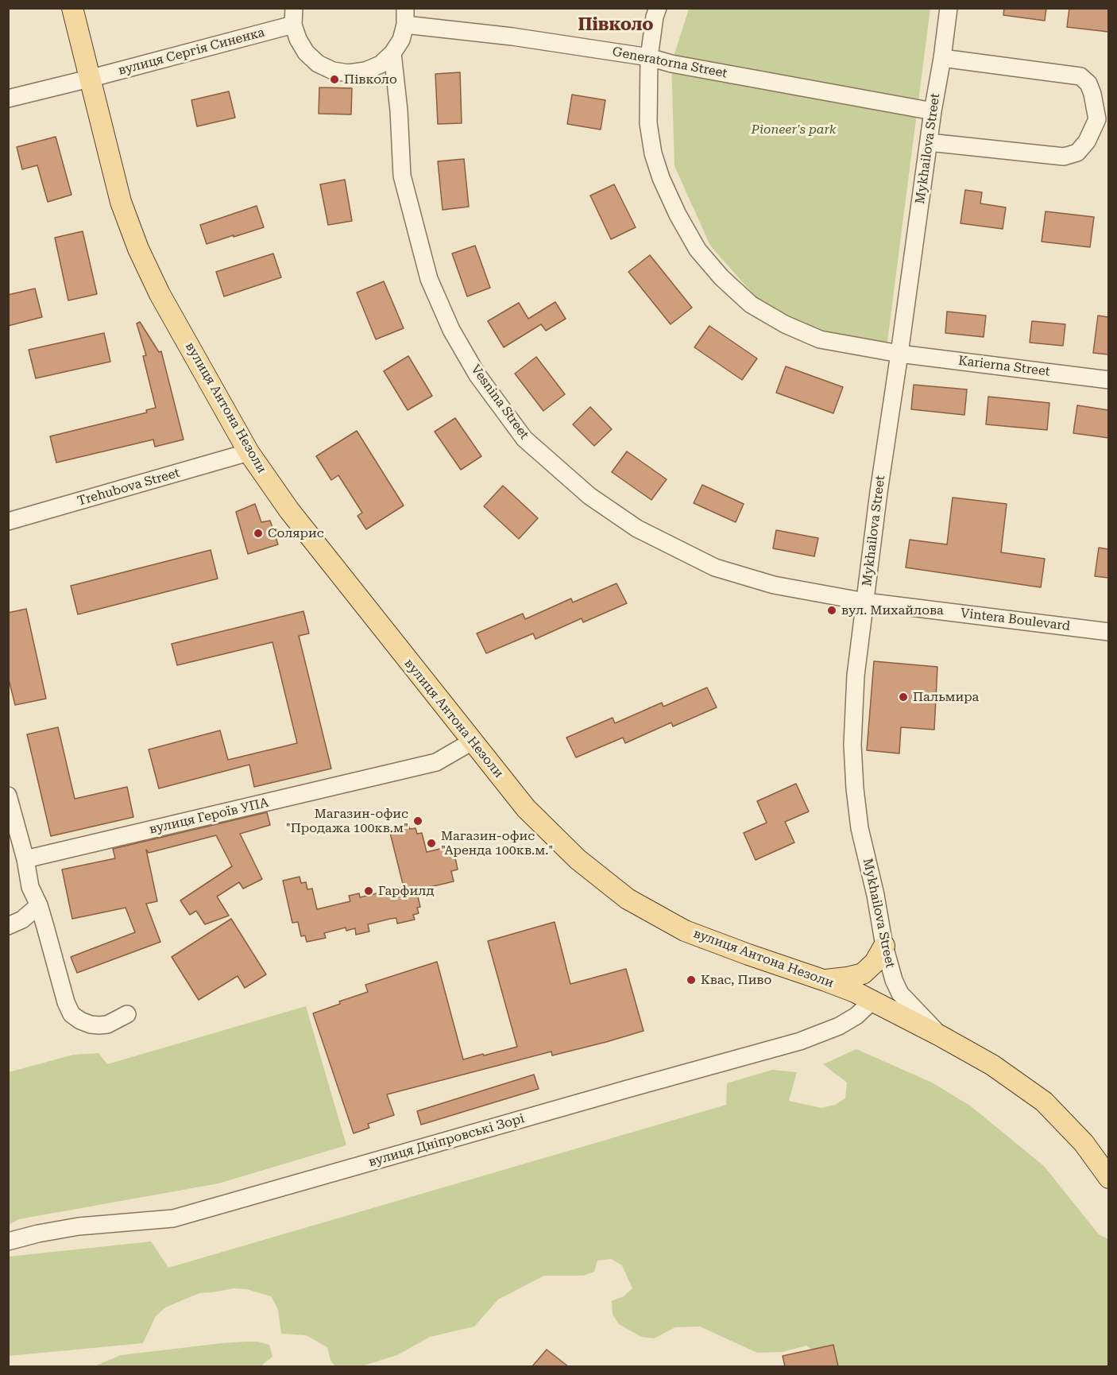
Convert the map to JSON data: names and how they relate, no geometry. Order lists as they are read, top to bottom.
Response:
{
  "streets": {
    "main road": ["вулиця Антона Незоли"],
    "street": [
      "вулиця Сергія Синенка",
      "Generatorna Street",
      "Mykhailova Street",
      "Karierna Street",
      "Vesnina Street",
      "Trehubova Street",
      "Vintera Boulevard",
      "вулиця Героїв УПА",
      "вулиця Дніпровські Зорі"
    ]
  },
  "crossings": [
    ["вулиця Сергія Синенка", "вулиця Антона Незоли"],
    ["Generatorna Street", "Mykhailova Street"],
    ["Generatorna Street", "Karierna Street"],
    ["Mykhailova Street", "Karierna Street"],
    ["Mykhailova Street", "Vesnina Street"],
    ["Mykhailova Street", "вулиця Антона Незоли"],
    ["Mykhailova Street", "Vintera Boulevard"],
    ["Vesnina Street", "Vintera Boulevard"],
    ["вулиця Антона Незоли", "Trehubova Street"],
    ["вулиця Антона Незоли", "вулиця Героїв УПА"],
    ["вулиця Антона Незоли", "вулиця Дніпровські Зорі"]
  ],
  "districts": ["Півколо"],
  "parks": ["Pioneer's park"],
  "places": [
    "Півколо",
    "Солярис",
    "вул. Михайлова",
    "Пальмира",
    "Магазин-офис \"Продажа 100кв.м\"",
    "Магазин-офис \"Аренда 100кв.м.\"",
    "Гарфилд",
    "Квас, Пиво"
  ]
}
